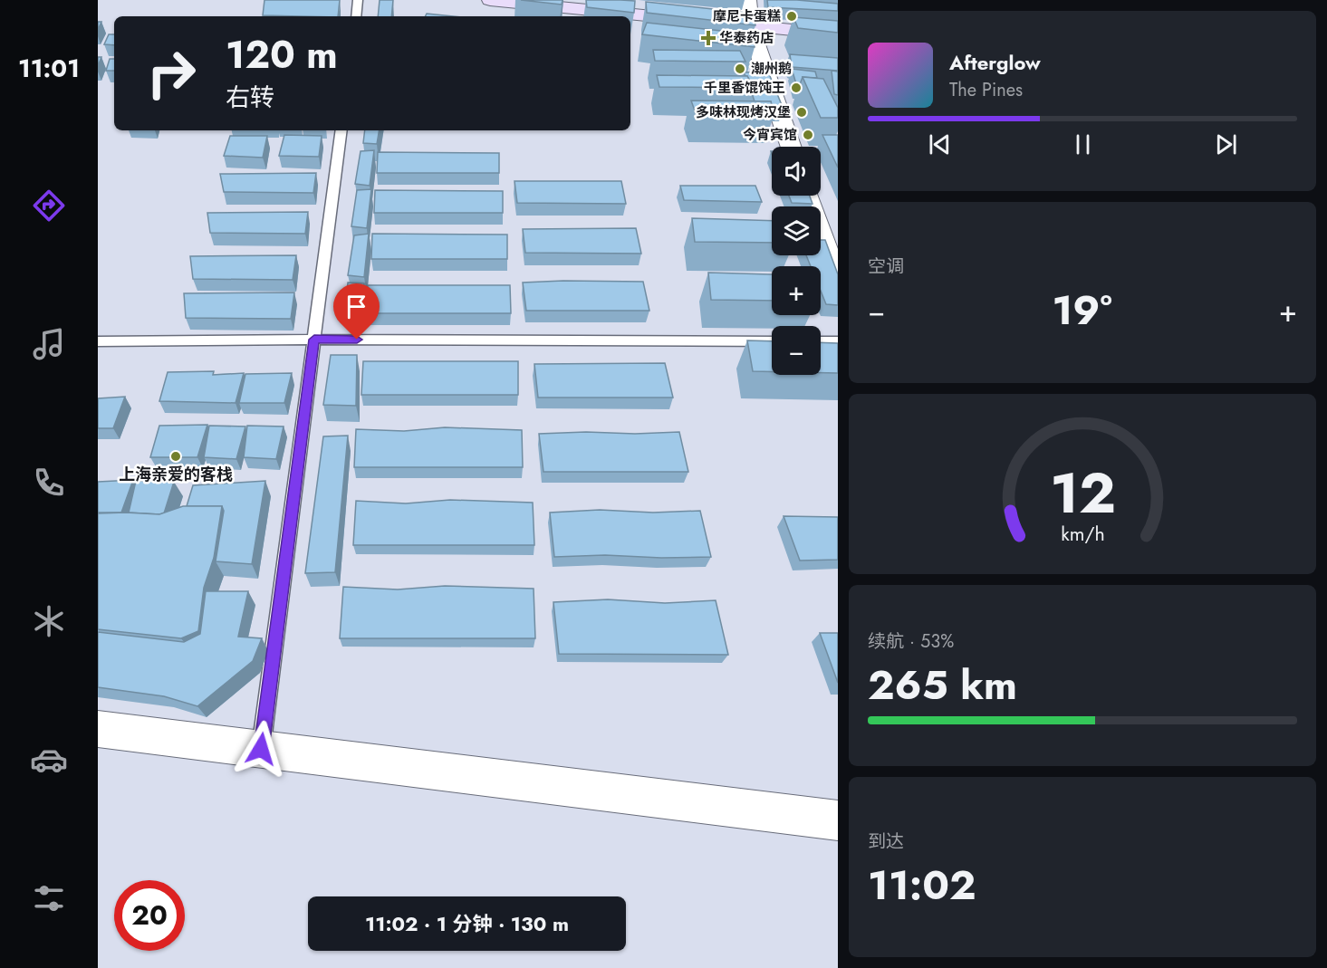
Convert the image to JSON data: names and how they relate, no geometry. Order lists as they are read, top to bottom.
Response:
{
  "places": {
    "other": [
      "摩尼卡蛋糕",
      "潮州鹅",
      "千里香馄饨王",
      "多味林现烤汉堡",
      "今宵宾馆",
      "上海亲爱的客栈"
    ],
    "health": ["华泰药店"]
  },
  "page": {
    "tabs": "11:01",
    "turn": ["120 m", "右转"],
    "song": ["Afterglow", "The Pines"],
    "map_buttons": ["+", "−"],
    "tile": [
      "空调",
      ["续航 · 53%", "265 km"],
      ["到达", "11:02"]
    ],
    "heat": ["−", "19°", "+"],
    "limit": "20",
    "trip": "11:02 · 1 分钟 · 130 m",
    "gauge": ["12", "km/h"]
  }
}
